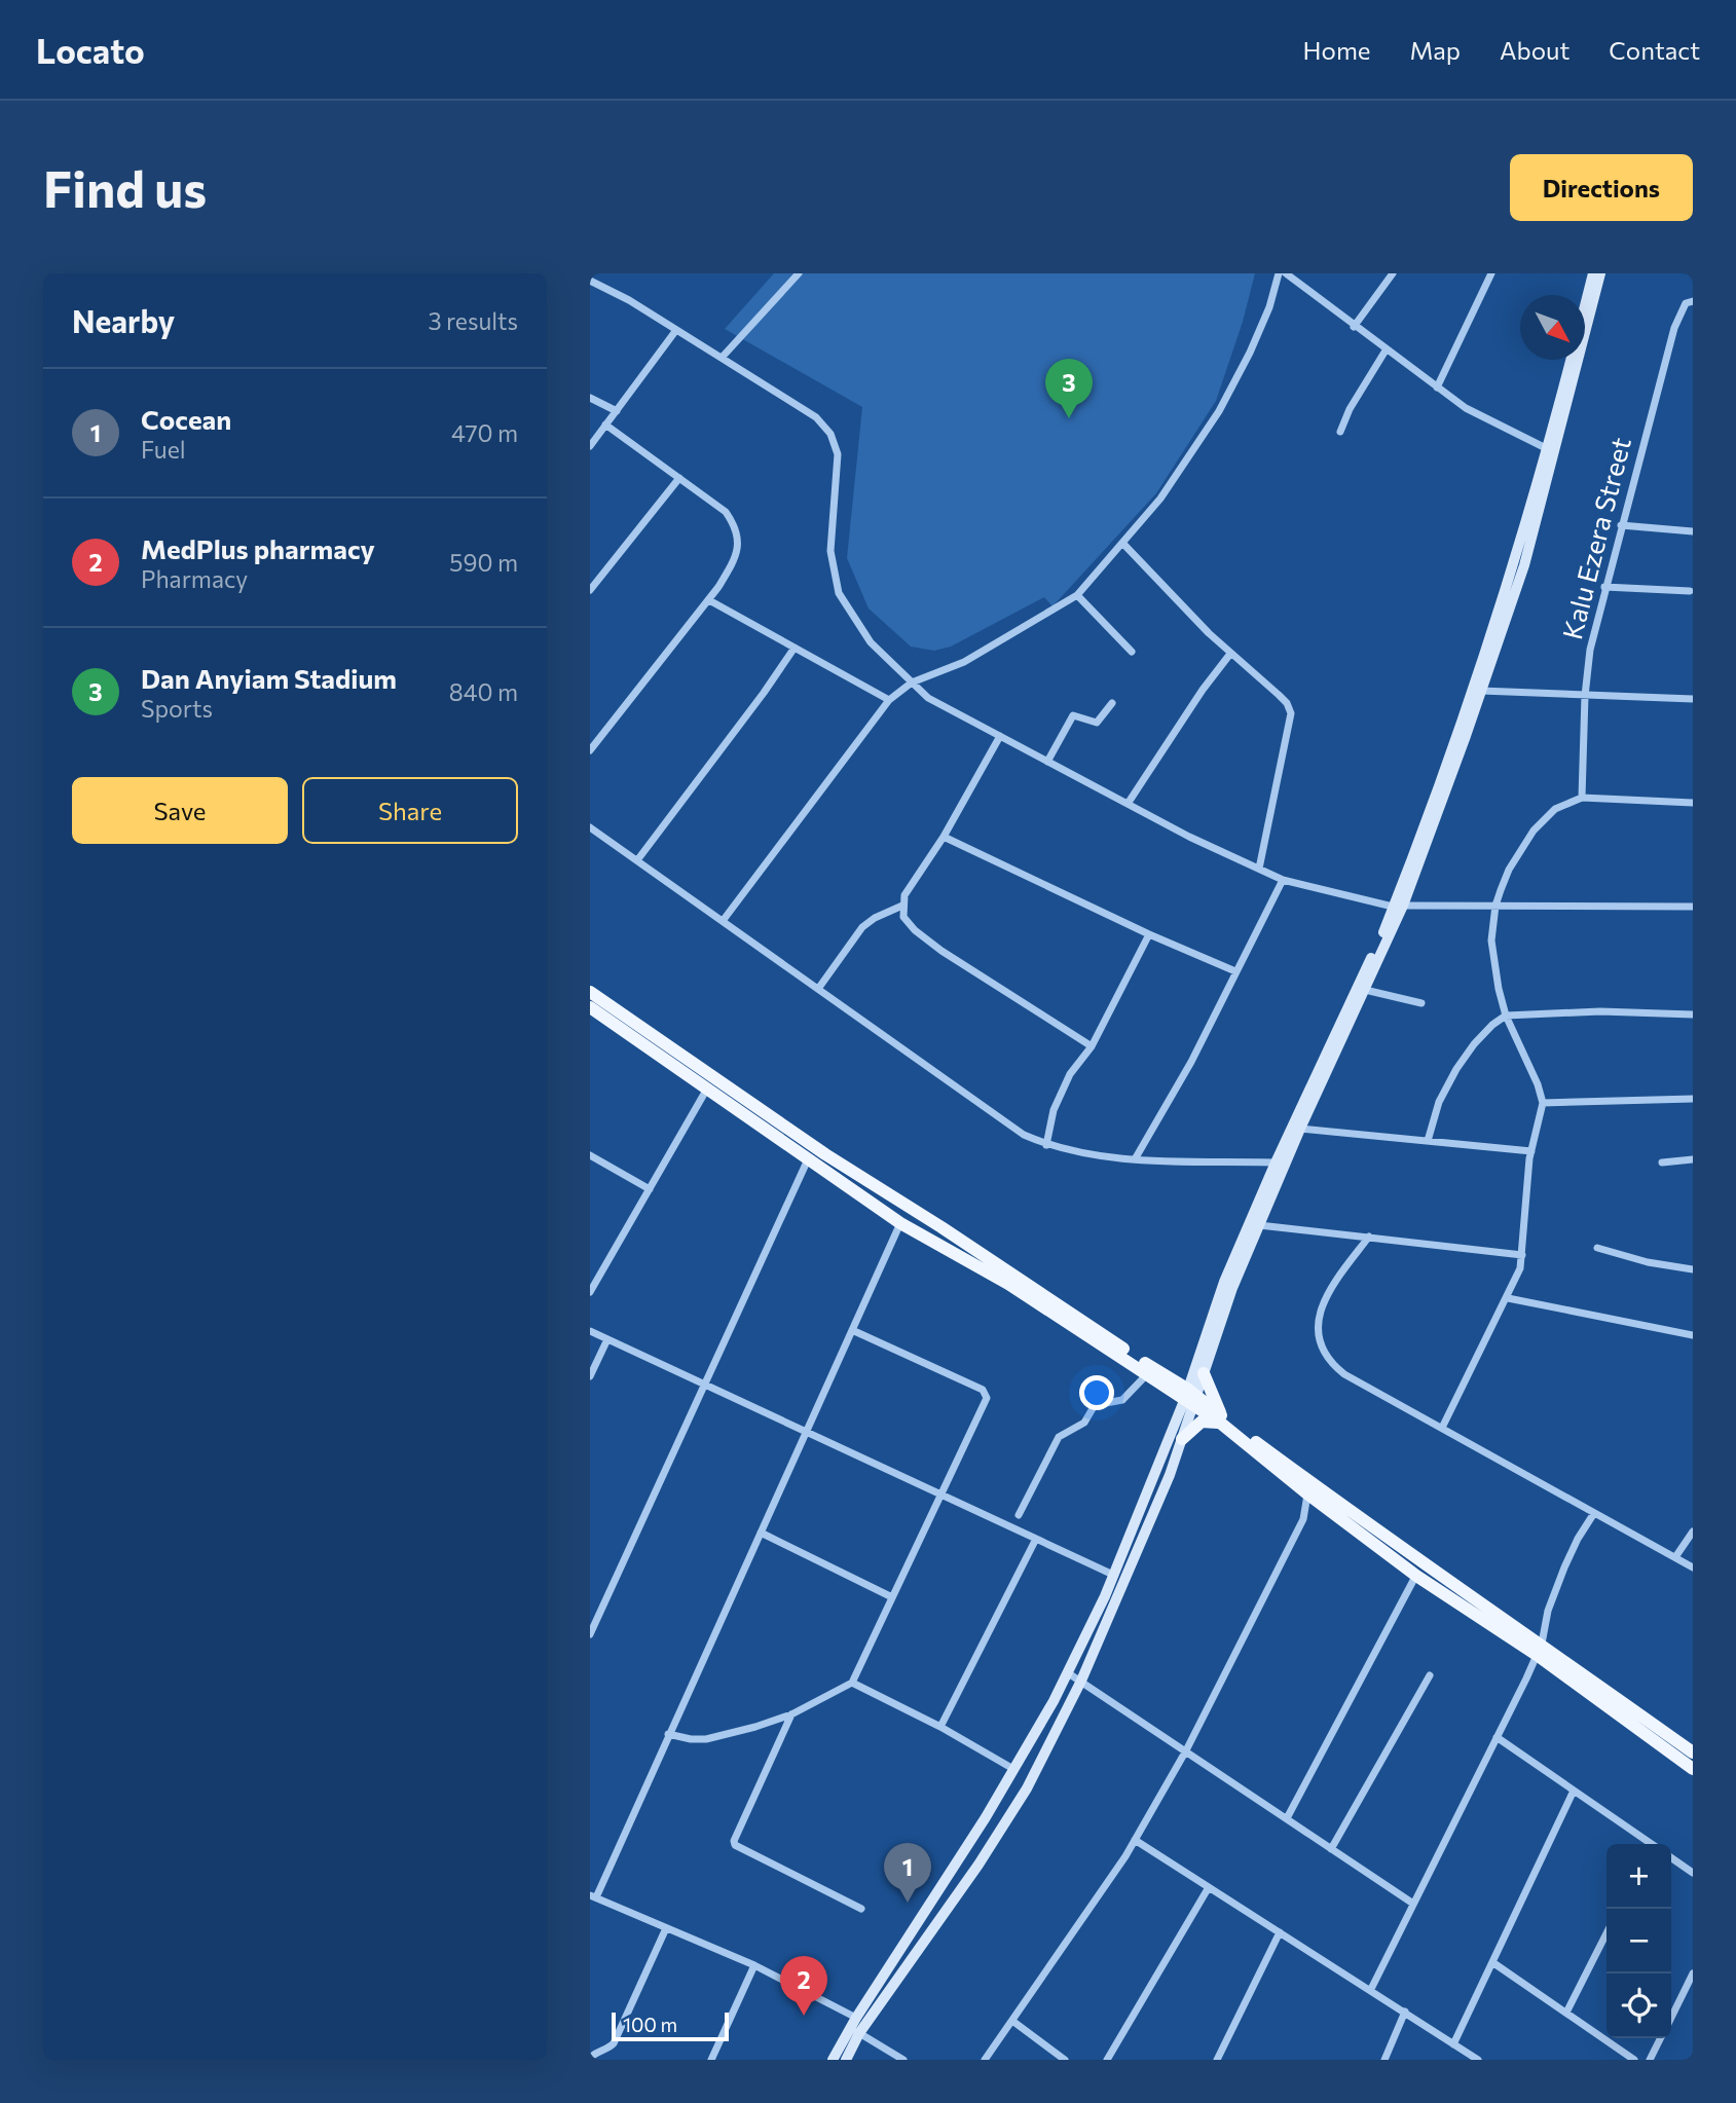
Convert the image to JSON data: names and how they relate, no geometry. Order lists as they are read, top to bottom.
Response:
{
  "streets": {
    "street": ["Kalu Ezera Street"]
  },
  "scale_bar": "100 m",
  "north": "bottom right",
  "page": {
    "header": "Locato",
    "nav": [
      "Home",
      "Map",
      "About",
      "Contact"
    ],
    "buttons": [
      "Directions",
      ["Save", "Share"]
    ],
    "title": "Find us",
    "heading": ["Nearby", "3 results"],
    "pins": ["3", "1", "2"],
    "list": [
      {
        "mark": "1",
        "name": "Cocean",
        "note": "Fuel",
        "value": "470 m"
      },
      {
        "mark": "2",
        "name": "MedPlus pharmacy",
        "note": "Pharmacy",
        "value": "590 m"
      },
      {
        "mark": "3",
        "name": "Dan Anyiam Stadium",
        "note": "Sports",
        "value": "840 m"
      }
    ],
    "map_buttons": ["+", "−"],
    "scale": "100 m"
  }
}
